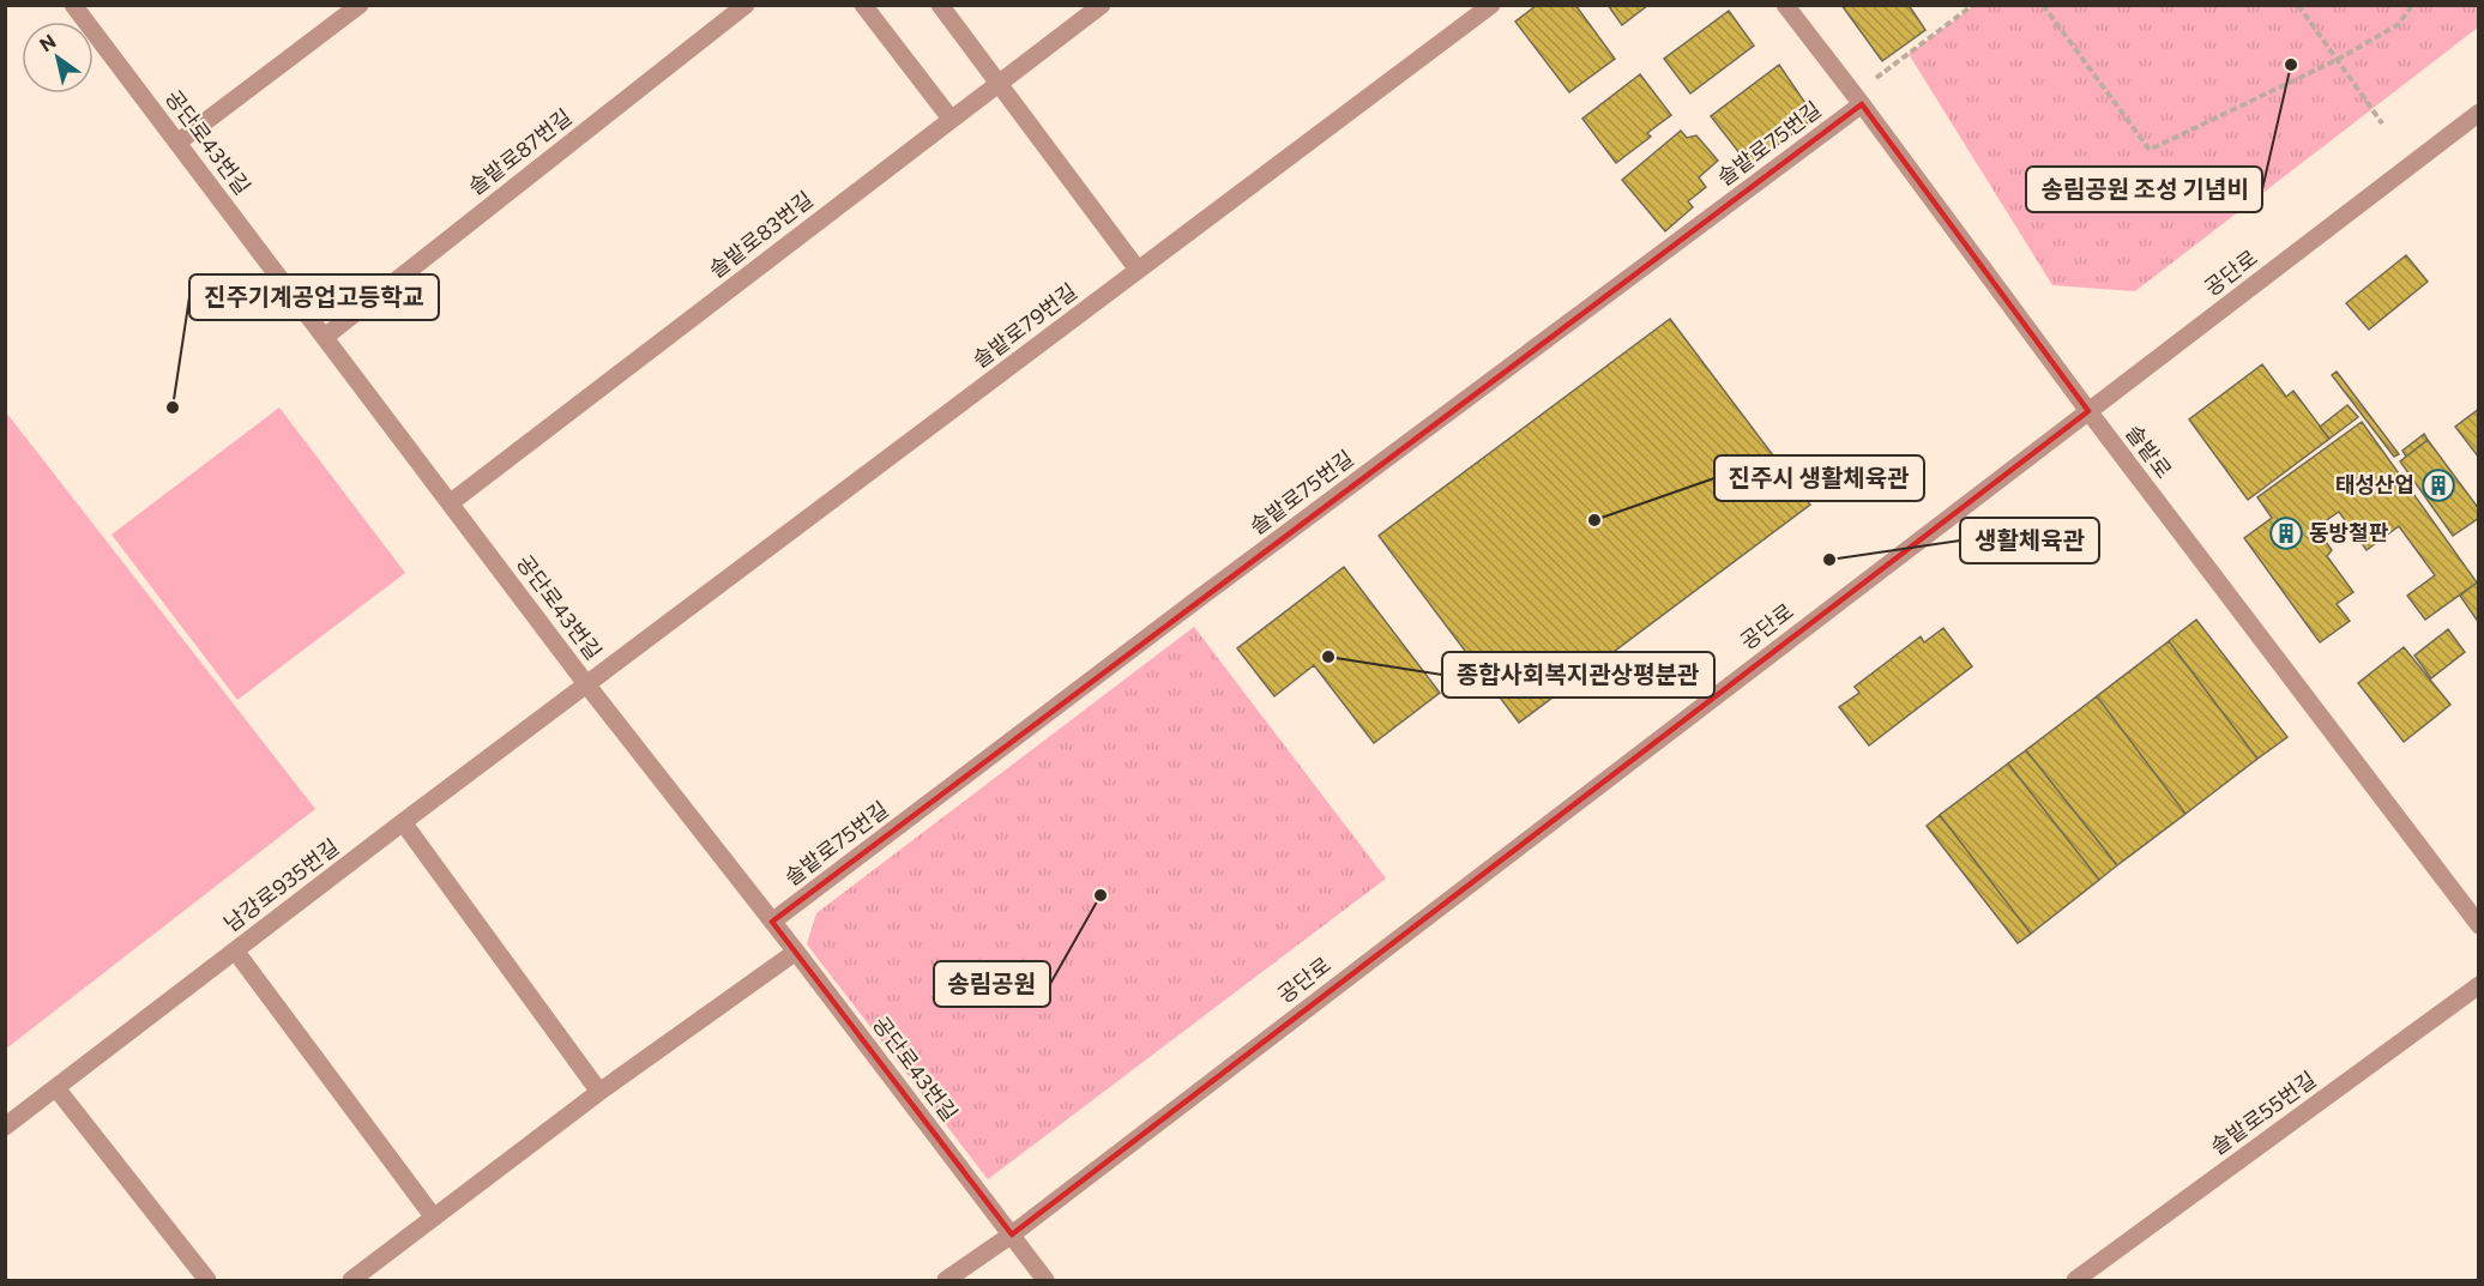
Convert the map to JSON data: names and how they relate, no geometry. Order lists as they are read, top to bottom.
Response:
{
  "streets": {
    "street": [
      "공단로43번길",
      "솔밭로75번길",
      "솔밭로87번길",
      "솔밭로83번길",
      "공단로",
      "솔밭로79번길",
      "솔밭로",
      "남강로935번길",
      "솔밭로55번길"
    ]
  },
  "crossings": [
    ["공단로43번길", "솔밭로75번길"],
    ["공단로43번길", "솔밭로87번길"],
    ["공단로43번길", "솔밭로83번길"],
    ["공단로43번길", "공단로"],
    ["공단로43번길", "솔밭로79번길"],
    ["공단로43번길", "남강로935번길"],
    ["솔밭로75번길", "솔밭로"],
    ["공단로", "솔밭로"],
    ["솔밭로79번길", "남강로935번길"]
  ],
  "places": {
    "other": [
      "송림공원 조성 기념비",
      "진주기계공업고등학교",
      "진주시 생활체육관",
      "생활체육관",
      "종합사회복지관상평분관",
      "송림공원"
    ],
    "building": ["태성산업", "동방철판"]
  },
  "north": "top left"
}
